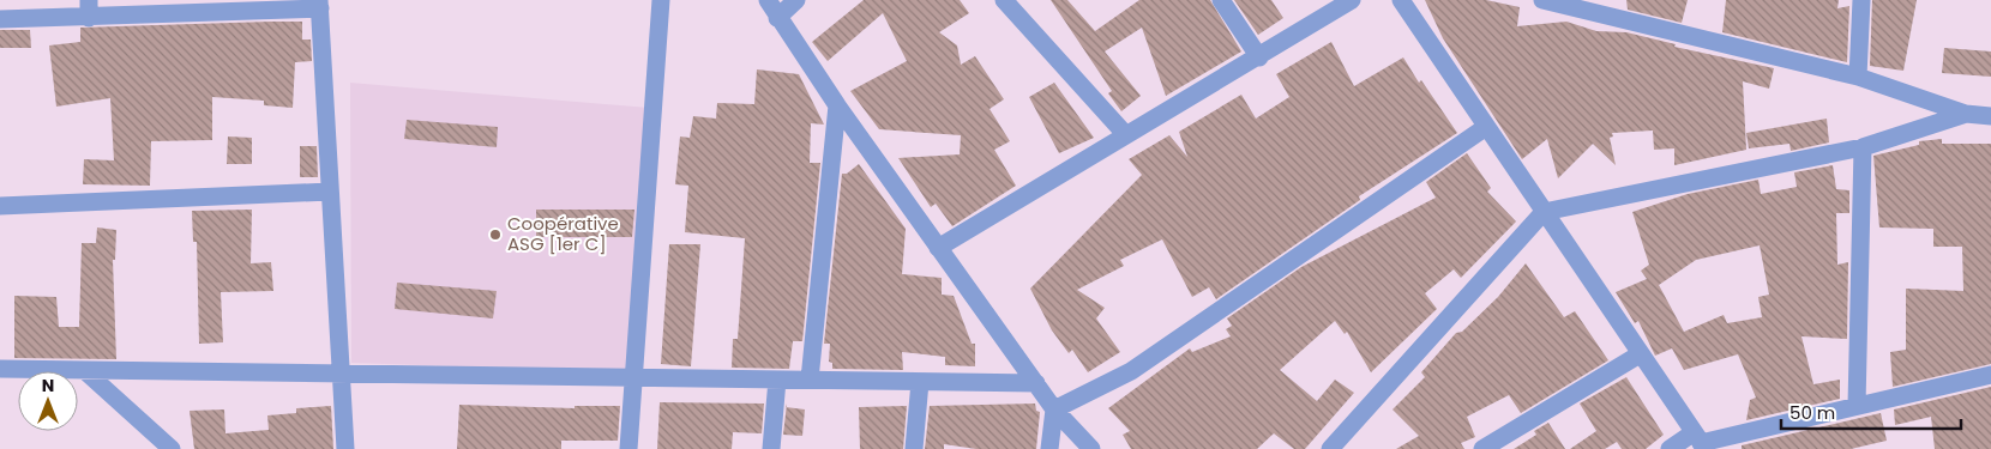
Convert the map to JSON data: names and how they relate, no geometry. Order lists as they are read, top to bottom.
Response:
{
  "places": ["Coopérative ASG [1er C]"],
  "scale_bar": "50 m",
  "north": "top"
}
